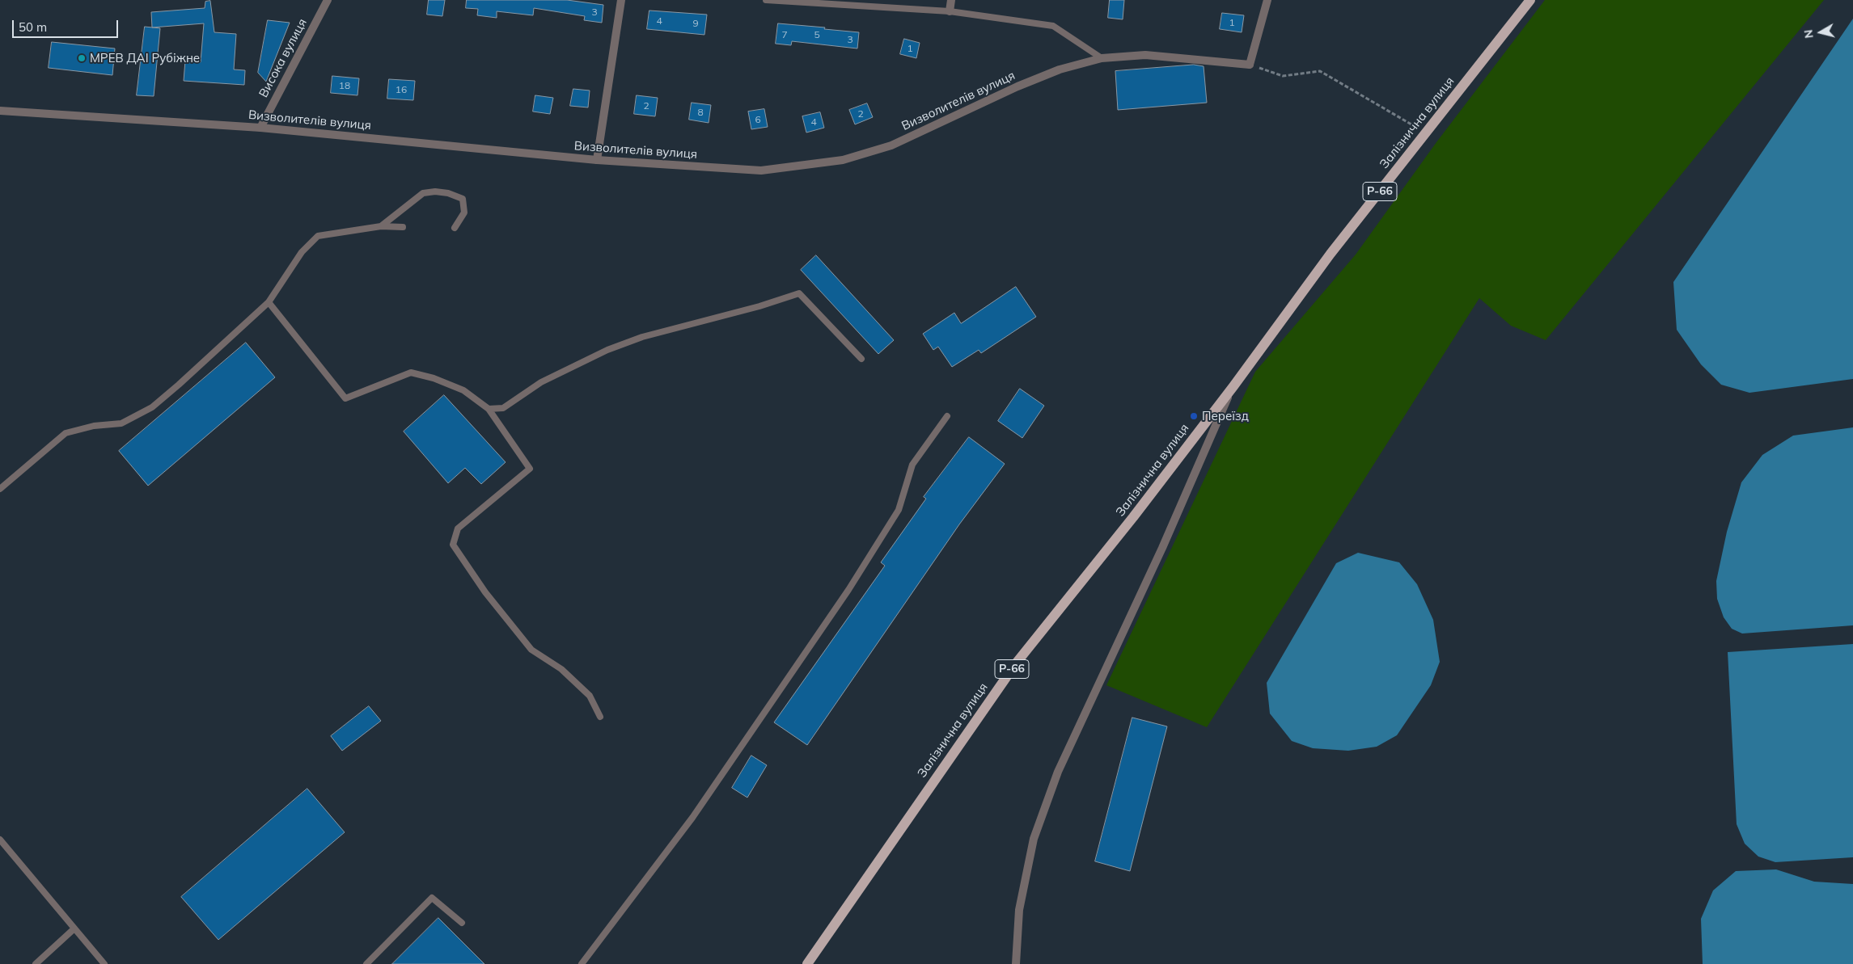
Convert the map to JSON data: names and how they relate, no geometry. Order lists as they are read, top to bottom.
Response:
{
  "streets": {
    "main road": ["Залізнична вулиця", "Р-66"],
    "street": ["Висока вулиця", "Визволителів вулиця"]
  },
  "crossings": [
    ["Висока вулиця", "Визволителів вулиця"]
  ],
  "places": ["МРЕВ ДАІ Рубіжне", "Переїзд"],
  "house_numbers": [
    "3",
    "4",
    "1",
    "9",
    "7",
    "5",
    "3",
    "1",
    "18",
    "16",
    "2",
    "8",
    "2",
    "6",
    "4"
  ],
  "scale_bar": "50 m",
  "north": "left"
}
